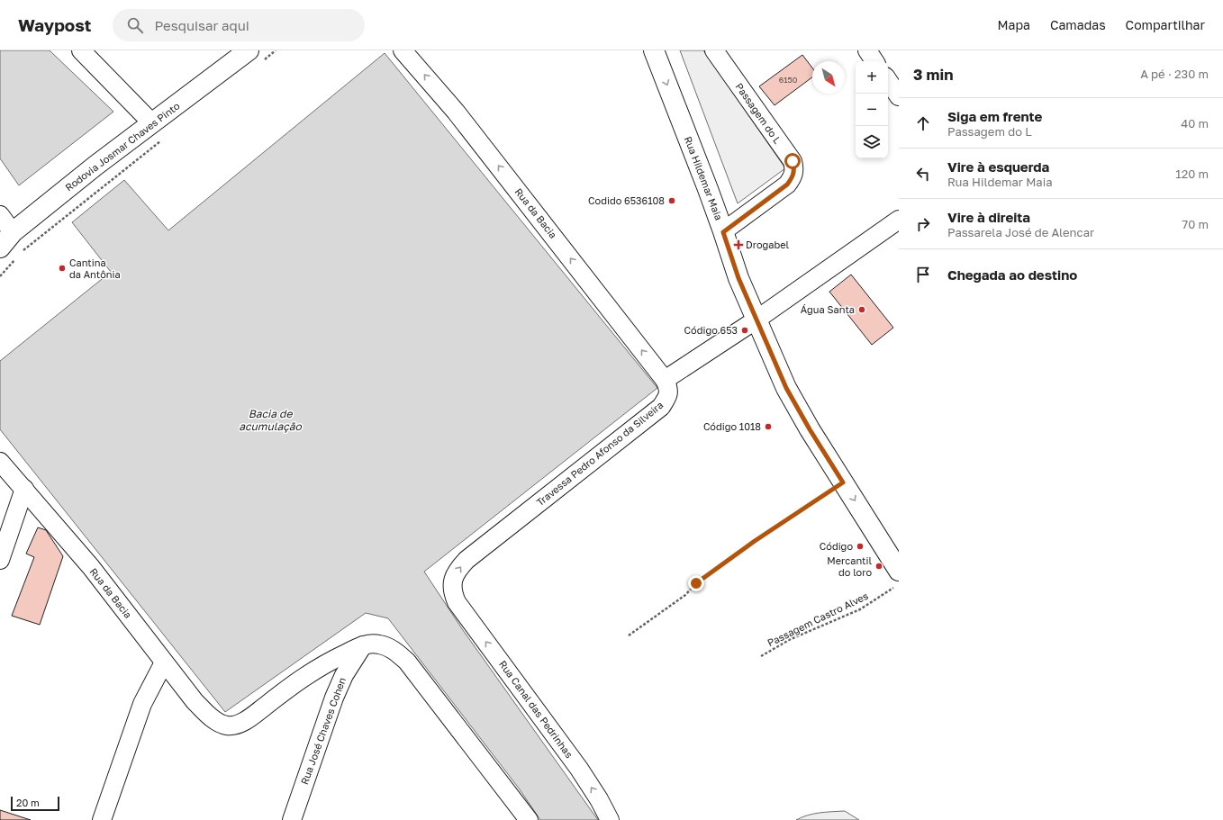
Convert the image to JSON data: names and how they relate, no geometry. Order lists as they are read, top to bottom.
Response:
{
  "streets": {
    "main road": ["Rodovia Josmar Chaves Pinto", "Rua Hildemar Maia"],
    "street": [
      "Passagem do L",
      "Rua da Bacia",
      "Travessa Pedro Afonso da Silveira",
      "Rua Canal das Pedrinhas",
      "Rua José Chaves Cohen"
    ],
    "path": ["Passagem Castro Alves"]
  },
  "crossings": [
    ["Passagem do L", "Rua Hildemar Maia"],
    ["Rua da Bacia", "Travessa Pedro Afonso da Silveira"],
    ["Rua da Bacia", "Rua José Chaves Cohen"],
    ["Travessa Pedro Afonso da Silveira", "Rua Canal das Pedrinhas"]
  ],
  "one_way": ["Rua Hildemar Maia", "Rua da Bacia", "Travessa Pedro Afonso da Silveira"],
  "water": ["Bacia de acumulação"],
  "places": {
    "other": [
      "Codido 6536108",
      "Cantina da Antônia",
      "Água Santa",
      "Código 653",
      "Código 1018",
      "Código",
      "Mercantil do loro"
    ],
    "health": ["Drogabel"]
  },
  "house_numbers": ["6150"],
  "scale_bar": "20 m",
  "north": "bottom right",
  "page": {
    "header": "Waypost",
    "search": "Pesquisar aqui",
    "nav": ["Mapa", "Camadas", "Compartilhar"],
    "heading": ["3 min", "A pé · 230 m"],
    "map_buttons": ["+", "−"],
    "list": [
      ["Siga em frente", "Passagem do L", "40 m"],
      ["Vire à esquerda", "Rua Hildemar Maia", "120 m"],
      ["Vire à direita", "Passarela José de Alencar", "70 m"],
      "Chegada ao destino"
    ],
    "scale": "20 m"
  }
}
